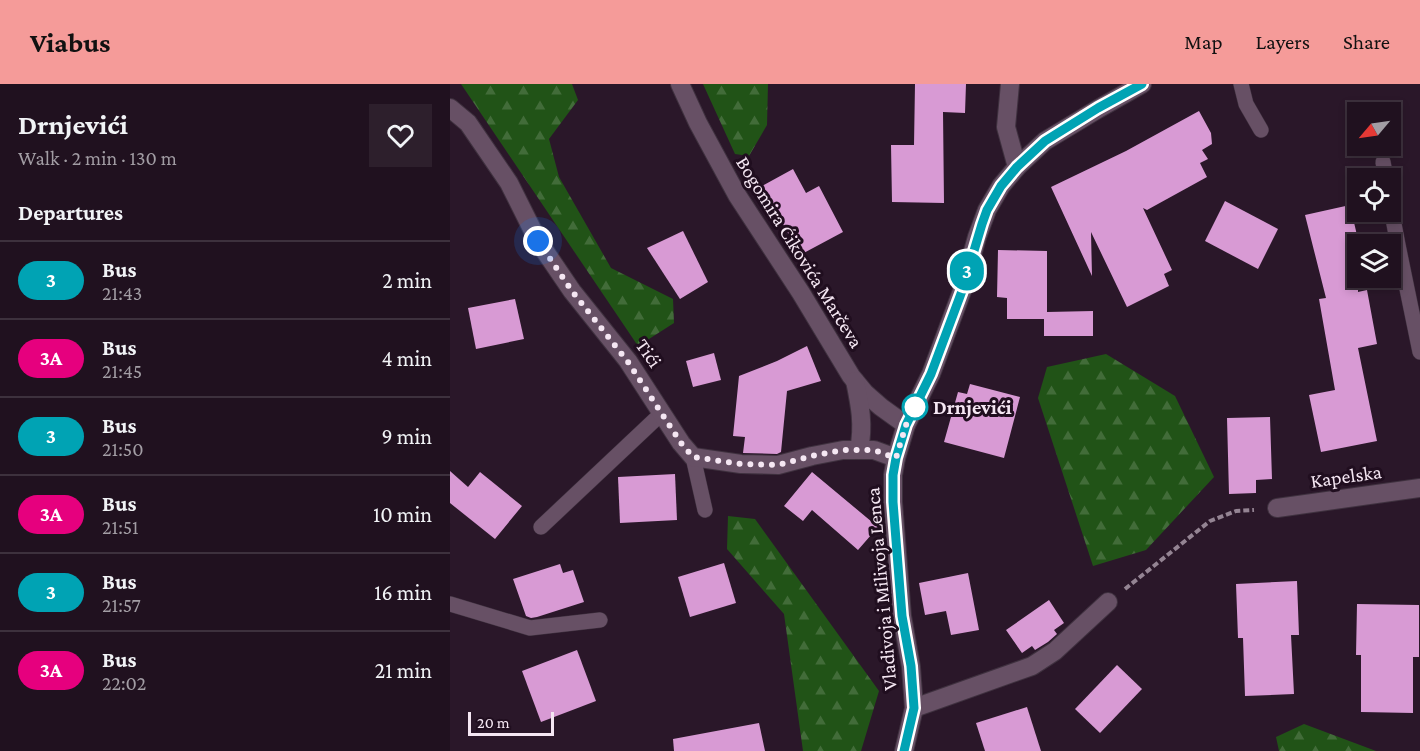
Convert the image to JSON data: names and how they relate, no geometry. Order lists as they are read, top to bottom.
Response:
{
  "streets": {
    "street": [
      "Bogomira Ćikovića Marčeva",
      "Tići",
      "Kapelska",
      "Vladivoja i Milivoja Lenca"
    ]
  },
  "crossings": [
    ["Bogomira Ćikovića Marčeva", "Vladivoja i Milivoja Lenca"]
  ],
  "places": ["Drnjevići"],
  "lines": ["bus line 3"],
  "scale_bar": "20 m",
  "north": "bottom left",
  "page": {
    "header": "Viabus",
    "nav": ["Map", "Layers", "Share"],
    "heading": [
      ["Drnjevići", "Walk · 2 min · 130 m"],
      "Departures"
    ],
    "on_map": "3",
    "list": [
      {
        "mark": "3",
        "name": "Bus",
        "note": "21:43",
        "value": "2 min"
      },
      {
        "mark": "3A",
        "name": "Bus",
        "note": "21:45",
        "value": "4 min"
      },
      {
        "mark": "3",
        "name": "Bus",
        "note": "21:50",
        "value": "9 min"
      },
      {
        "mark": "3A",
        "name": "Bus",
        "note": "21:51",
        "value": "10 min"
      },
      {
        "mark": "3",
        "name": "Bus",
        "note": "21:57",
        "value": "16 min"
      },
      {
        "mark": "3A",
        "name": "Bus",
        "note": "22:02",
        "value": "21 min"
      }
    ],
    "scale": "20 m"
  }
}
